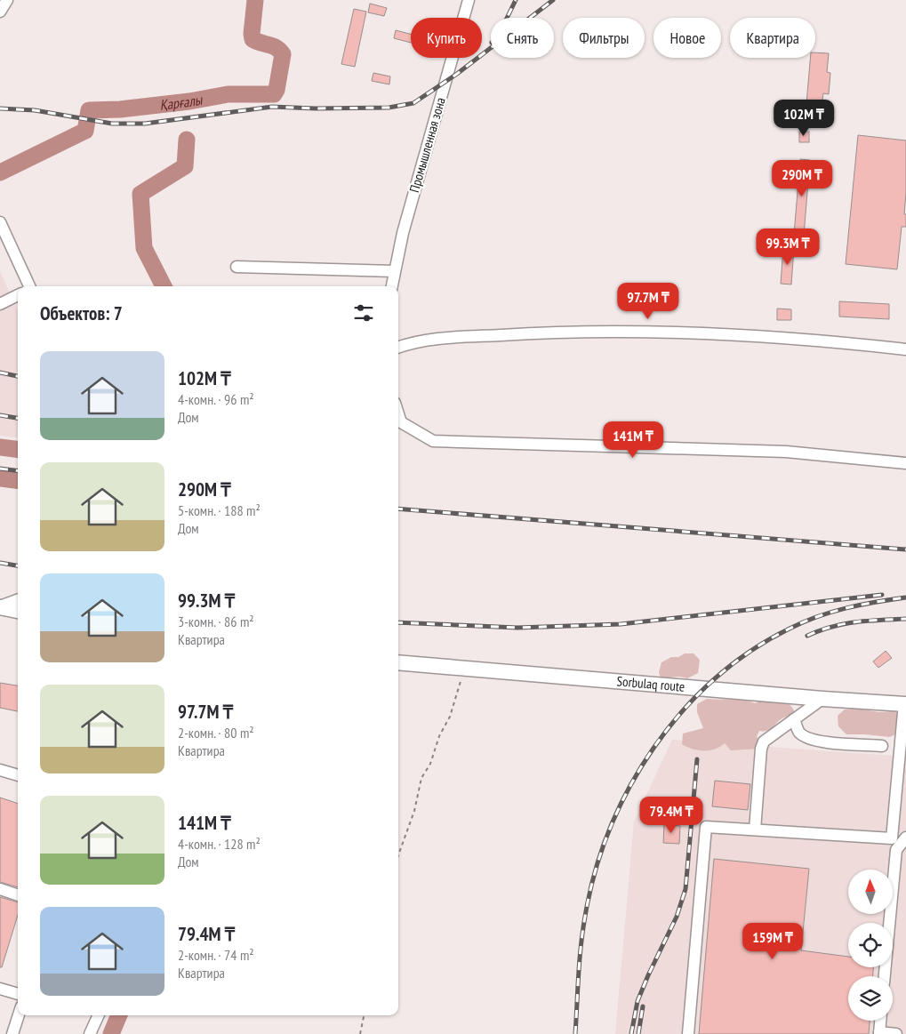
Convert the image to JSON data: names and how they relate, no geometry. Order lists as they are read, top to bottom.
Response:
{
  "streets": {
    "main road": ["Sorbulaq route"],
    "street": ["Промышленная зона"]
  },
  "water": ["Қарғалы"],
  "north": "top",
  "page": {
    "chip": [
      "Купить",
      "Снять",
      "Фильтры",
      "Новое",
      "Квартира"
    ],
    "price": [
      "102M ₸",
      "290M ₸",
      "99.3M ₸",
      "97.7M ₸",
      "141M ₸",
      "79.4M ₸",
      "159M ₸"
    ],
    "heading": "Объектов: 7",
    "list": [
      {
        "name": "102M ₸",
        "note": "4-комн. · 96 m² · Дом"
      },
      {
        "name": "290M ₸",
        "note": "5-комн. · 188 m² · Дом"
      },
      {
        "name": "99.3M ₸",
        "note": "3-комн. · 86 m² · Квартира"
      },
      {
        "name": "97.7M ₸",
        "note": "2-комн. · 80 m² · Квартира"
      },
      {
        "name": "141M ₸",
        "note": "4-комн. · 128 m² · Дом"
      },
      {
        "name": "79.4M ₸",
        "note": "2-комн. · 74 m² · Квартира"
      }
    ]
  }
}
